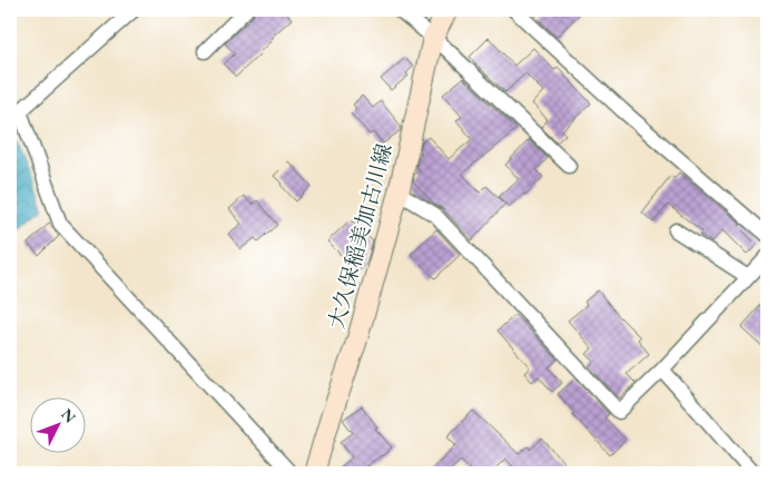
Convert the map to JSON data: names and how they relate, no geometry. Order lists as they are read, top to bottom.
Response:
{
  "streets": {
    "main road": ["大久保稲美加古川線"]
  },
  "north": "top right"
}
